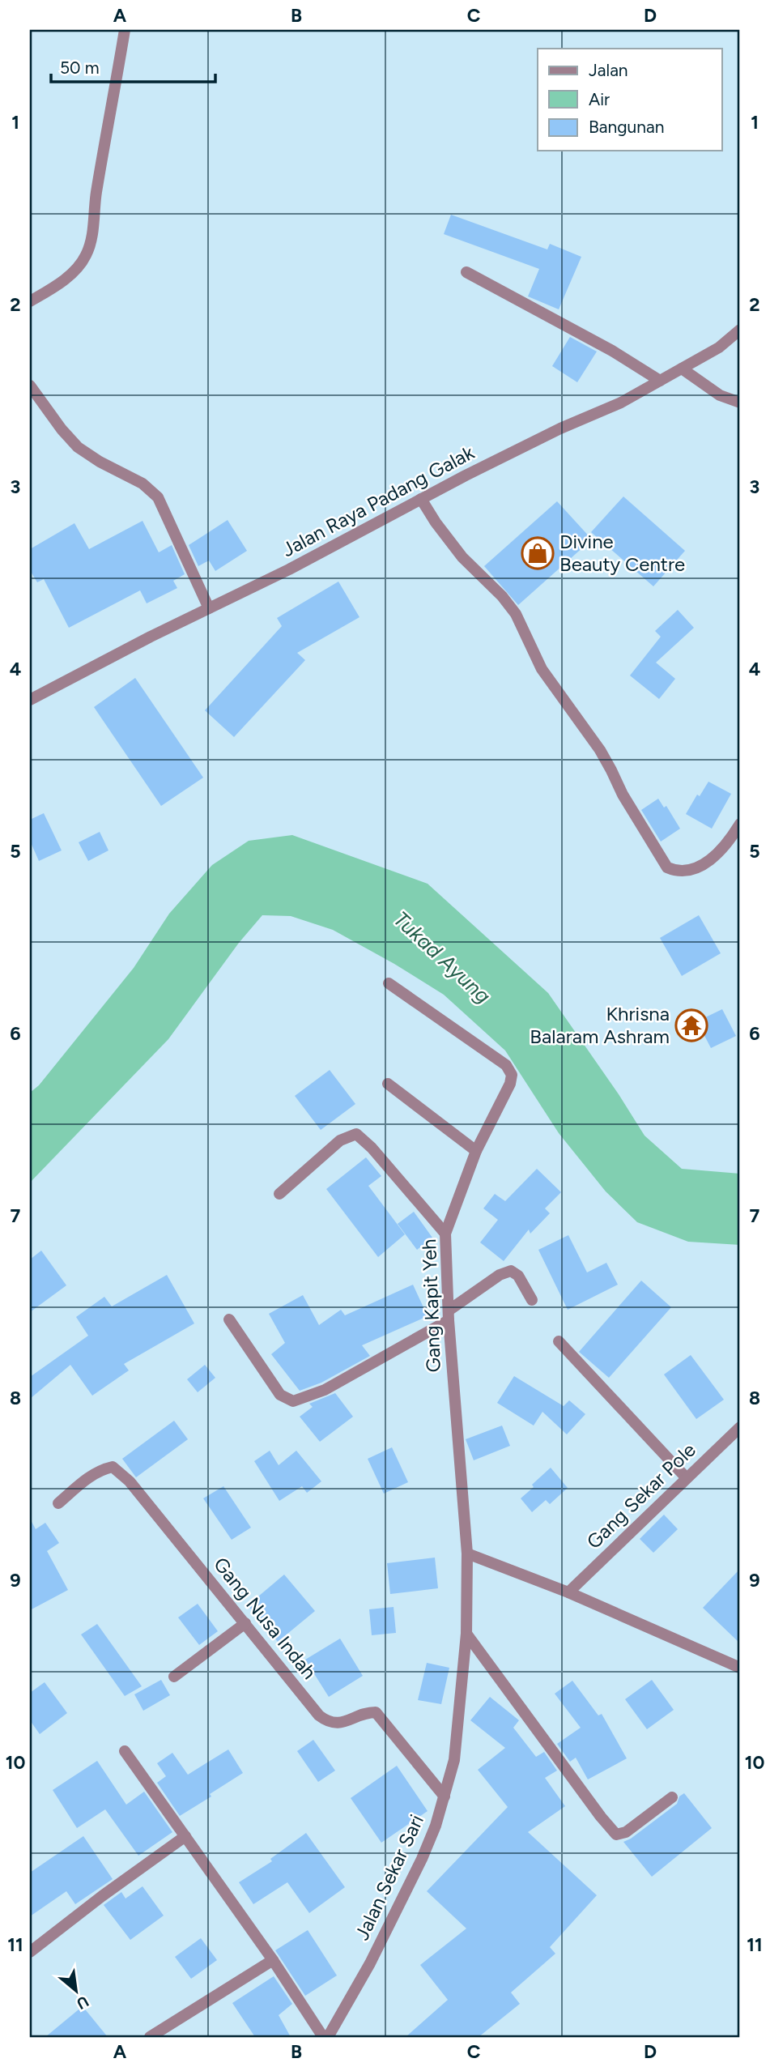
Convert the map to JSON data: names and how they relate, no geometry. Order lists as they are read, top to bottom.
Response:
{
  "streets": {
    "street": [
      "Jalan Raya Padang Galak",
      "Gang Kapit Yeh",
      "Gang Sekar Pole",
      "Gang Nusa Indah",
      "Jalan Sekar Sari"
    ]
  },
  "crossings": [
    ["Gang Kapit Yeh", "Jalan Sekar Sari"],
    ["Gang Nusa Indah", "Jalan Sekar Sari"]
  ],
  "water": ["Tukad Ayung"],
  "places": {
    "shop": ["Divine Beauty Centre"],
    "temple": ["Khrisna Balaram Ashram"]
  },
  "legend": ["Jalan", "Air", "Bangunan"],
  "scale_bar": "50 m",
  "north": "bottom right",
  "grid": {
    "columns": [
      "A",
      "B",
      "C",
      "D"
    ],
    "rows": [
      "1",
      "2",
      "3",
      "4",
      "5",
      "6",
      "7",
      "8",
      "9",
      "10",
      "11"
    ]
  }
}
